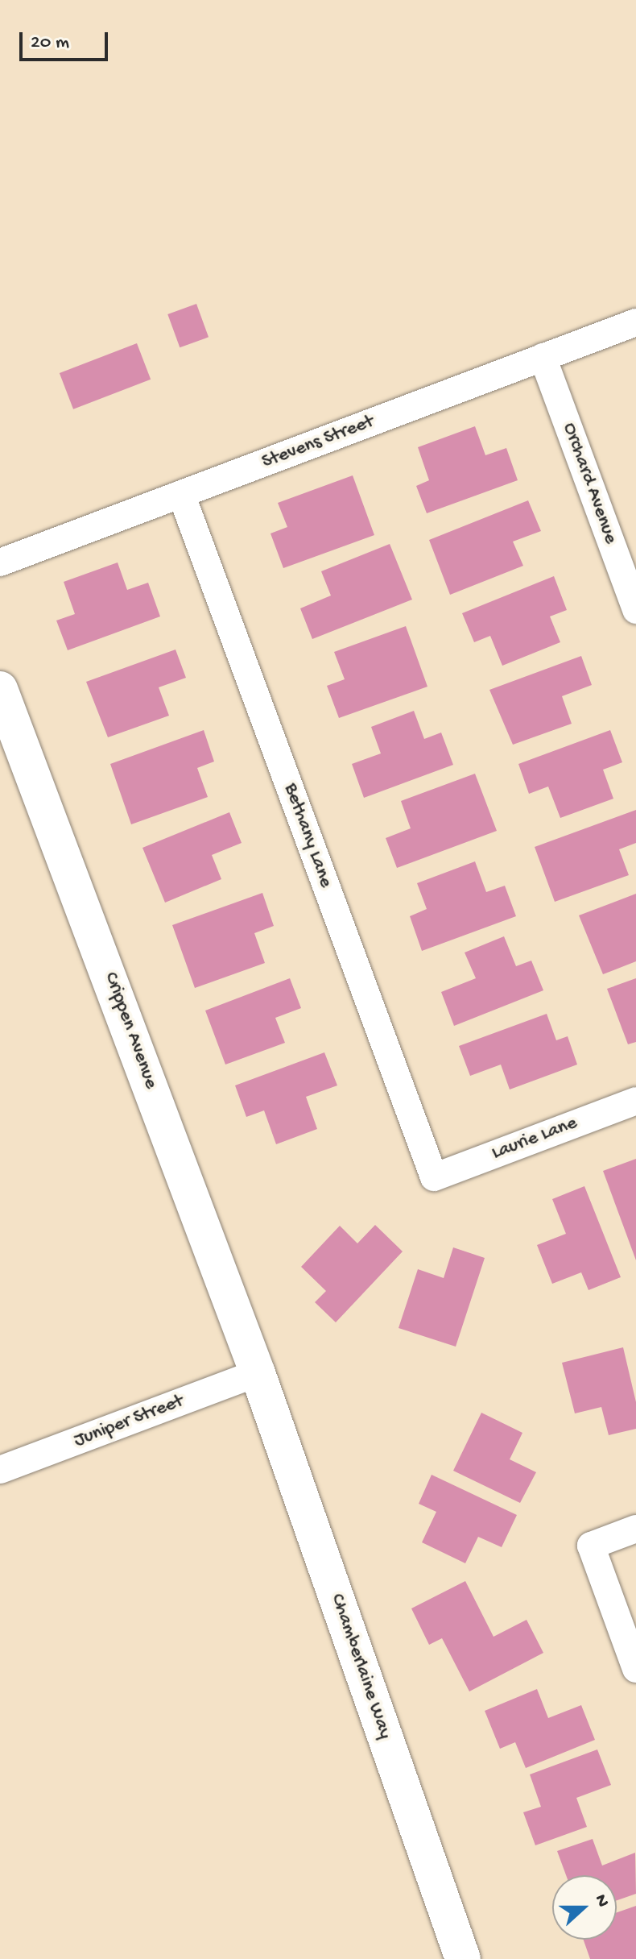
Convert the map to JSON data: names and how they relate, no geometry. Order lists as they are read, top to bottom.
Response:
{
  "streets": {
    "main road": ["Crippen Avenue", "Chamberlaine Way"],
    "street": [
      "Stevens Street",
      "Orchard Avenue",
      "Bethany Lane",
      "Laurie Lane",
      "Juniper Street"
    ]
  },
  "crossings": [
    ["Stevens Street", "Orchard Avenue"],
    ["Stevens Street", "Bethany Lane"],
    ["Bethany Lane", "Laurie Lane"],
    ["Crippen Avenue", "Juniper Street"],
    ["Crippen Avenue", "Chamberlaine Way"],
    ["Juniper Street", "Chamberlaine Way"]
  ],
  "scale_bar": "20 m",
  "north": "right"
}
